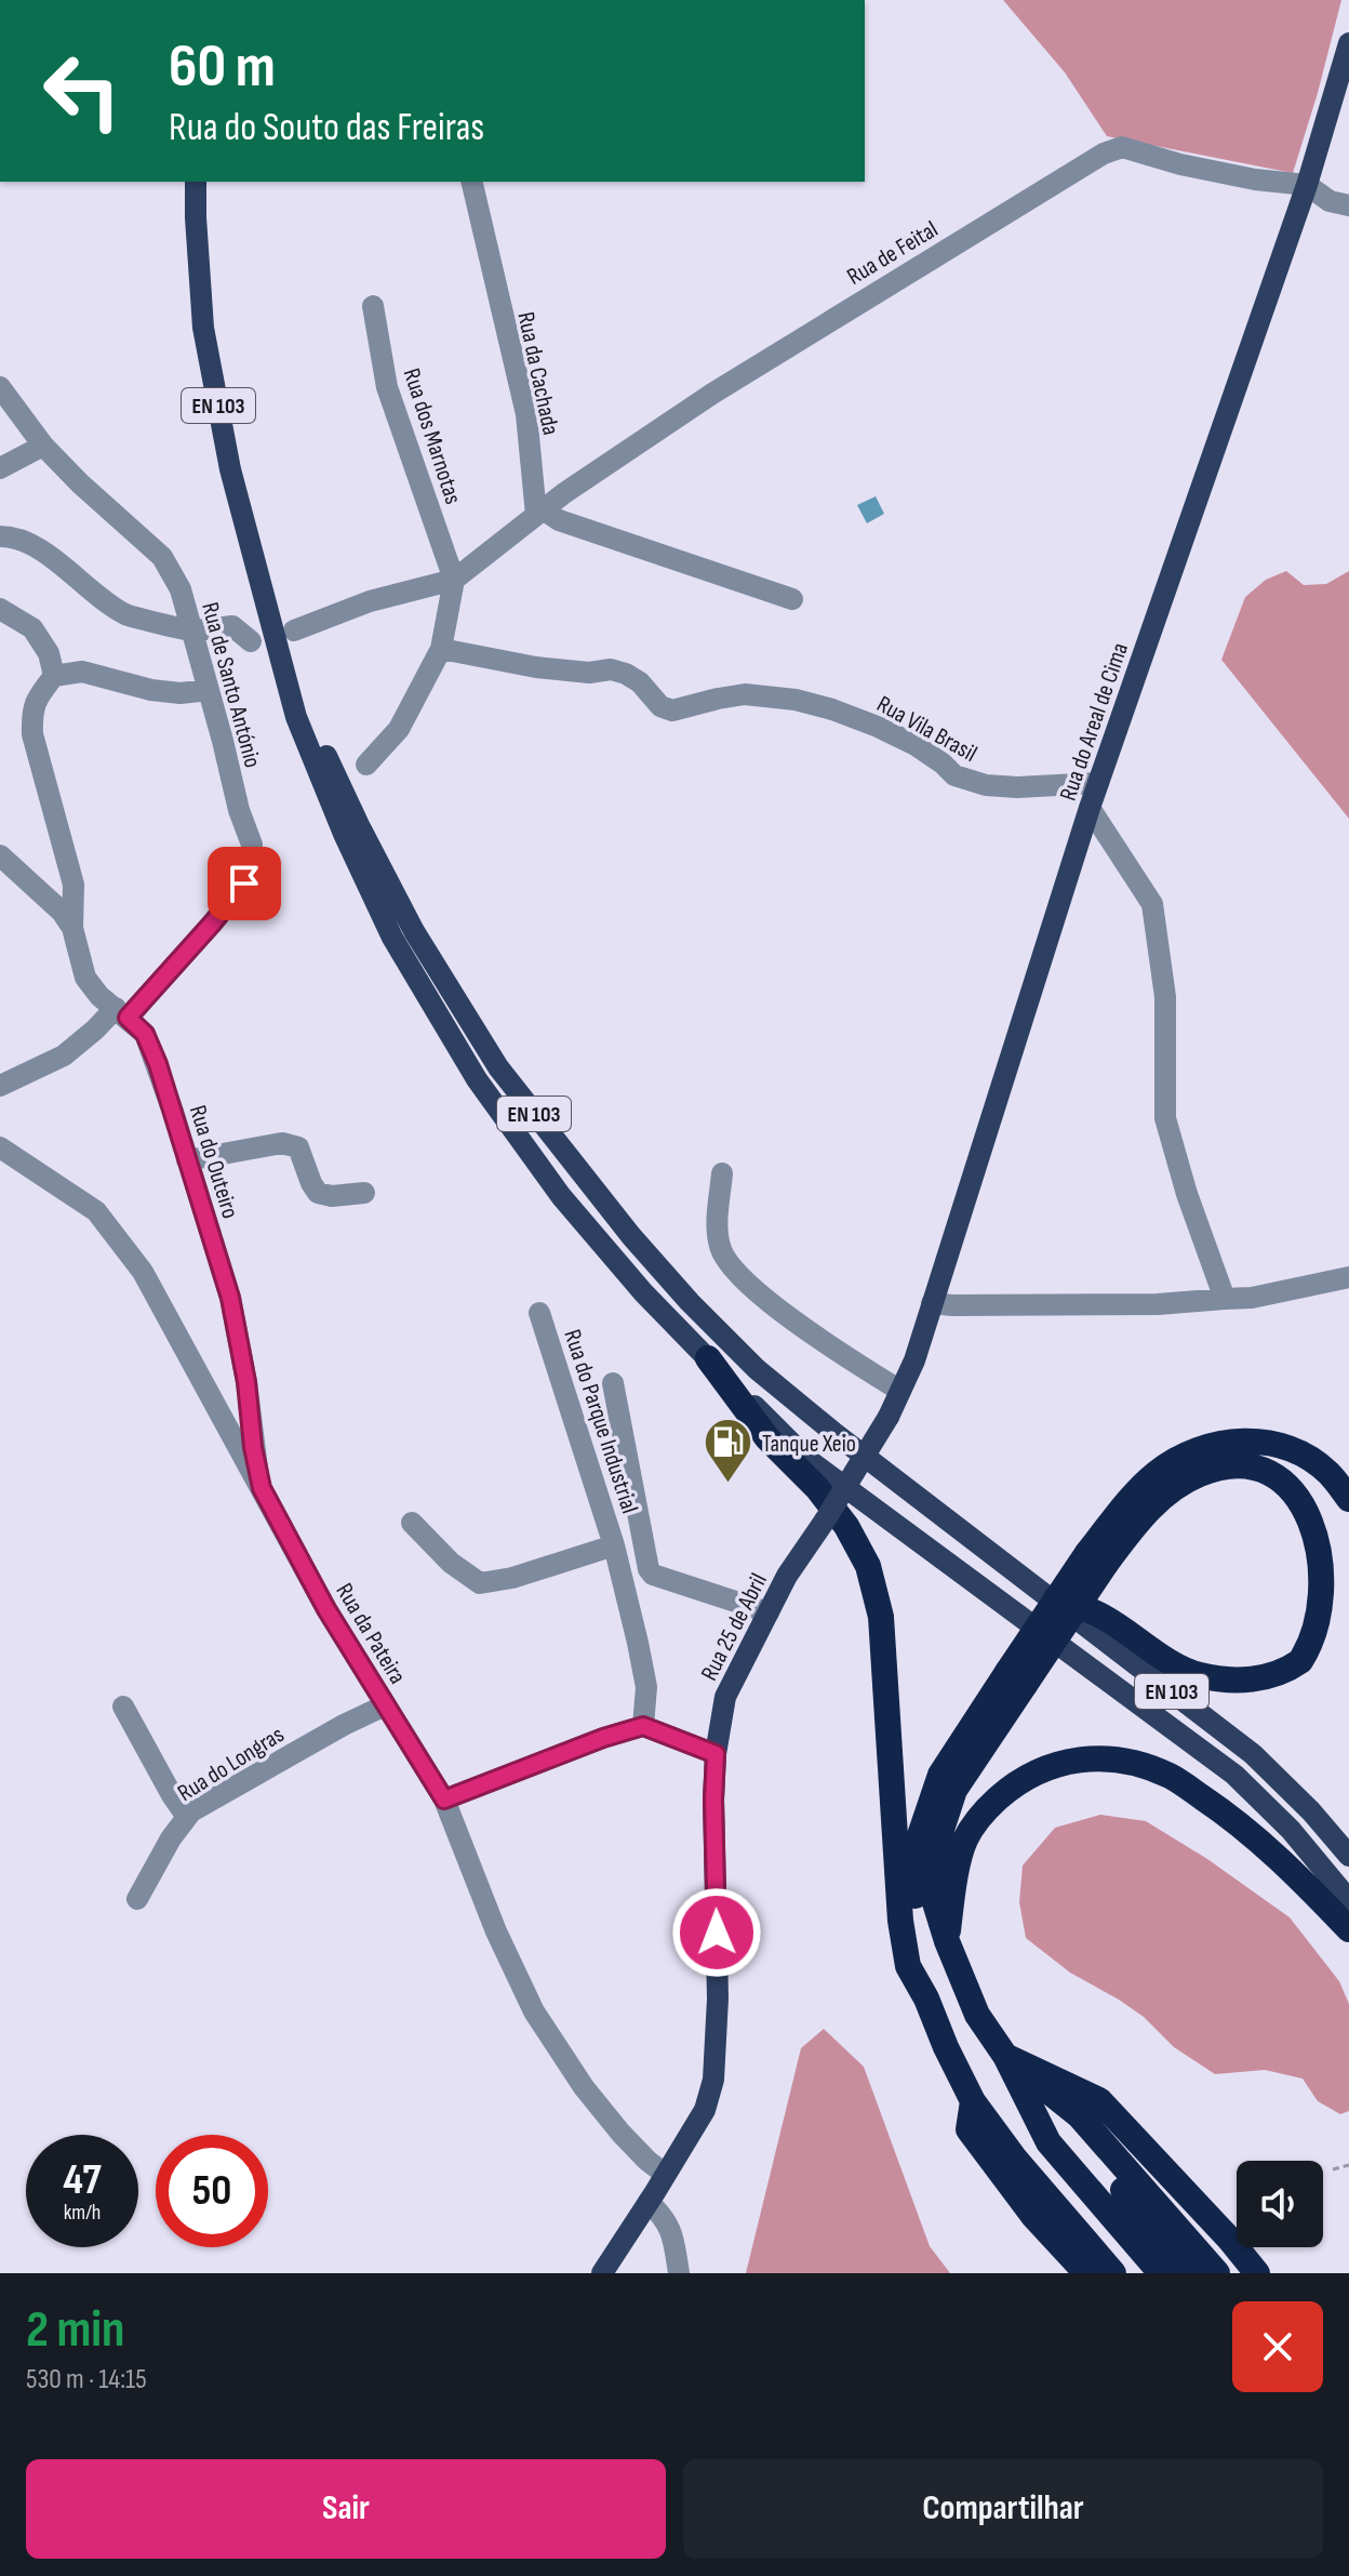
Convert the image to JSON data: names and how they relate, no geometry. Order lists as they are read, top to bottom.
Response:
{
  "streets": {
    "main road": ["EN 103", "Rua do Areal de Cima", "Rua 25 de Abril"],
    "street": [
      "Rua de Feital",
      "Rua da Cachada",
      "Rua dos Marnotas",
      "Rua de Santo António",
      "Rua Vila Brasil",
      "Rua do Outeiro",
      "Rua do Parque Industrial",
      "Rua da Pateira",
      "Rua do Longras"
    ]
  },
  "crossings": [
    ["Rua de Feital", "Rua da Cachada"],
    ["Rua de Feital", "Rua do Areal de Cima"],
    ["Rua de Santo António", "Rua do Outeiro"],
    ["Rua do Areal de Cima", "Rua Vila Brasil"],
    ["Rua do Areal de Cima", "Rua 25 de Abril"],
    ["Rua do Outeiro", "Rua da Pateira"],
    ["Rua 25 de Abril", "Rua da Pateira"],
    ["Rua da Pateira", "Rua do Longras"]
  ],
  "places": {
    "fuel station": ["Tanque Xeio"]
  },
  "page": {
    "turn": ["60 m", "Rua do Souto das Freiras"],
    "speed": "47 km/h",
    "limit": "50",
    "heading": ["2 min", "530 m · 14:15"],
    "buttons": ["Sair", "Compartilhar"]
  }
}
